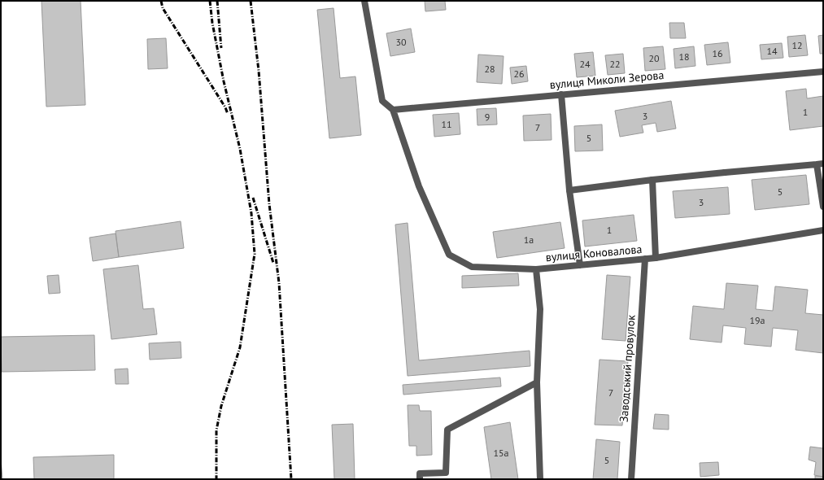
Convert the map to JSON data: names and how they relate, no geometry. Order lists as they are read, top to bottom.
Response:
{
  "streets": {
    "street": ["вулиця Миколи Зерова", "вулиця Коновалова", "Заводський провулок"]
  },
  "crossings": [
    ["вулиця Коновалова", "Заводський провулок"]
  ],
  "house_numbers": [
    "30",
    "12",
    "14",
    "16",
    "18",
    "20",
    "24",
    "22",
    "28",
    "26",
    "1",
    "3",
    "9",
    "11",
    "7",
    "5",
    "5",
    "3",
    "1",
    "1а",
    "19а",
    "7",
    "15а",
    "5"
  ]
}
